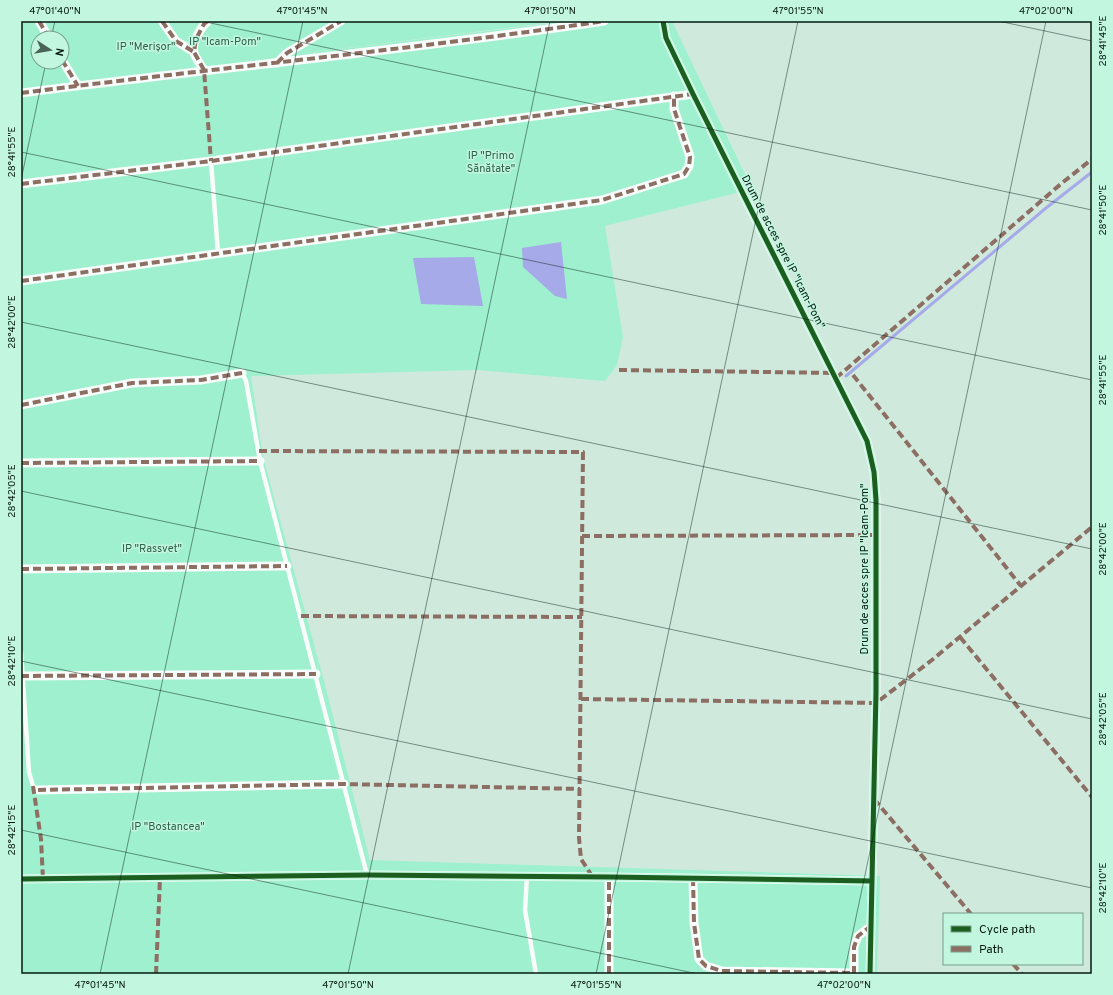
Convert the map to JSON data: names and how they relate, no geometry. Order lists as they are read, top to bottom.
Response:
{
  "streets": {
    "street": ["Drum de acces spre IP \"Icam-Pom\""]
  },
  "parks": [
    "IP \"Icam-Pom\"",
    "IP \"Merișor\"",
    "IP \"Primo Sănătate\"",
    "IP \"Rassvet\"",
    "IP \"Bostancea\""
  ],
  "legend": ["Cycle path", "Path"],
  "north": "right",
  "coordinates": [
    "47°01'40\"N",
    "47°01'45\"N",
    "47°01'50\"N",
    "47°01'55\"N",
    "47°02'00\"N",
    "28°41'45\"E",
    "28°41'55\"E",
    "28°41'50\"E",
    "28°42'00\"E",
    "28°42'05\"E",
    "28°42'10\"E",
    "28°42'15\"E"
  ]
}
